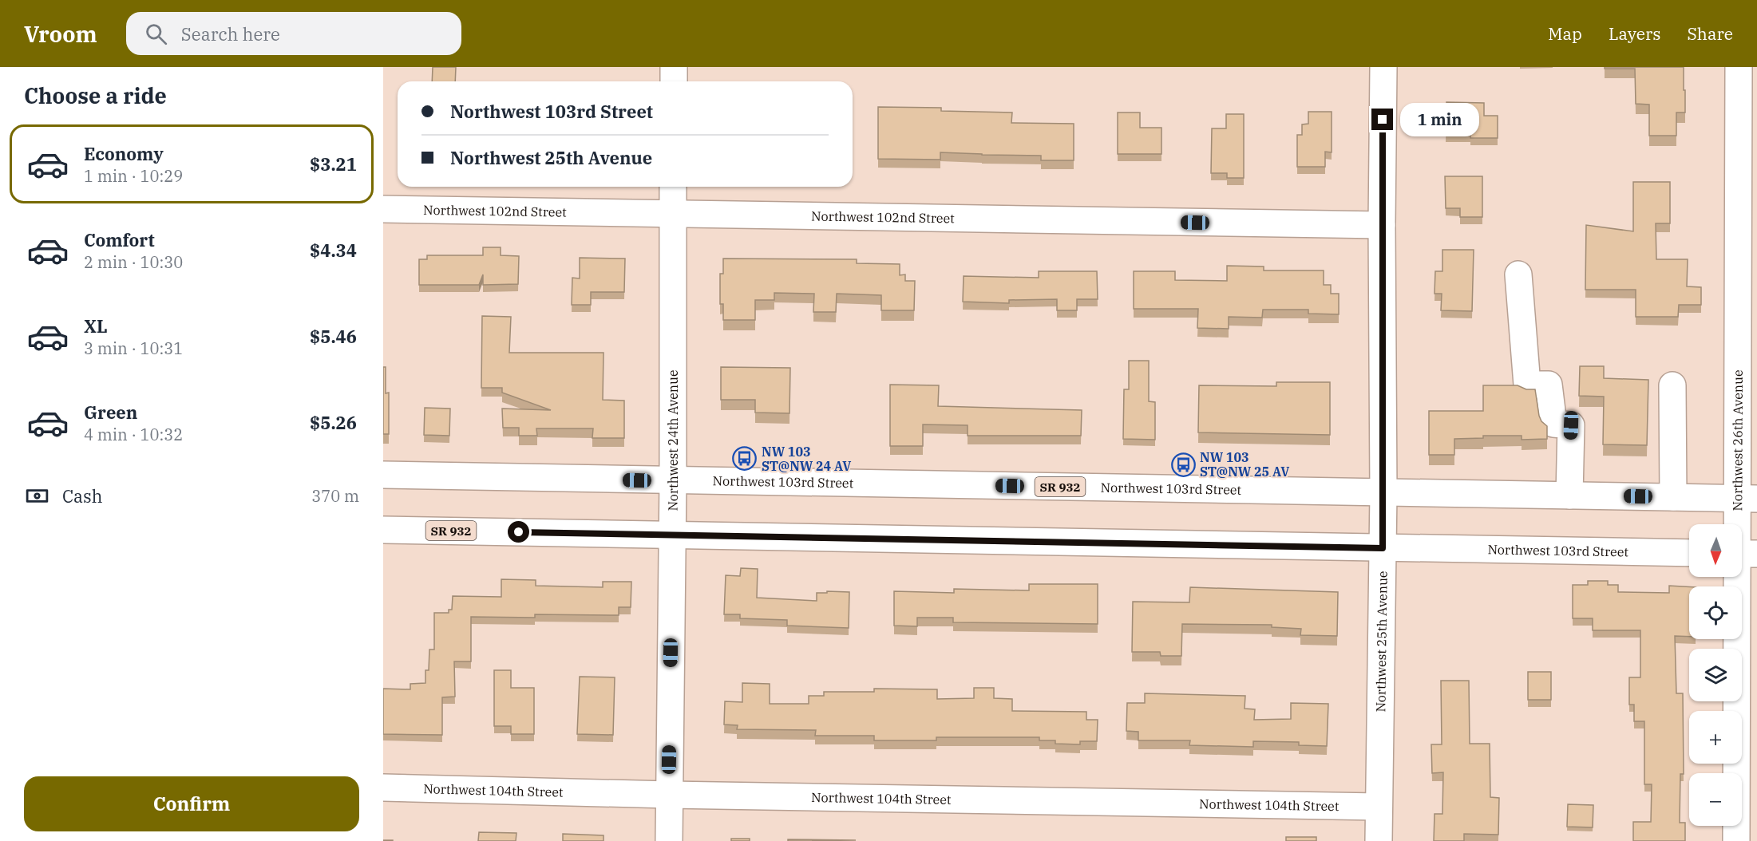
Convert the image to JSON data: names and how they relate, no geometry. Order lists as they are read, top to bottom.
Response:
{
  "streets": {
    "street": [
      "Northwest 102nd Street",
      "Northwest 24th Avenue",
      "Northwest 26th Avenue",
      "Northwest 103rd Street",
      "SR 932",
      "Northwest 25th Avenue",
      "Northwest 104th Street"
    ]
  },
  "crossings": [
    ["Northwest 102nd Street", "Northwest 24th Avenue"],
    ["Northwest 102nd Street", "Northwest 25th Avenue"],
    ["Northwest 24th Avenue", "Northwest 103rd Street"],
    ["Northwest 24th Avenue", "Northwest 104th Street"],
    ["Northwest 26th Avenue", "Northwest 103rd Street"],
    ["Northwest 103rd Street", "Northwest 25th Avenue"],
    ["Northwest 25th Avenue", "Northwest 104th Street"]
  ],
  "places": {
    "bus stop": ["NW 103 ST@NW 24 AV", "NW 103 ST@NW 25 AV"]
  },
  "north": "bottom",
  "page": {
    "header": "Vroom",
    "search": "Search here",
    "nav": ["Map", "Layers", "Share"],
    "heading": "Choose a ride",
    "banner": ["Northwest 103rd Street", "Northwest 25th Avenue"],
    "bubble": "1 min",
    "list": [
      {
        "name": "Economy",
        "note": "1 min · 10:29",
        "value": "$3.21"
      },
      {
        "name": "Comfort",
        "note": "2 min · 10:30",
        "value": "$4.34"
      },
      {
        "name": "XL",
        "note": "3 min · 10:31",
        "value": "$5.46"
      },
      {
        "name": "Green",
        "note": "4 min · 10:32",
        "value": "$5.26"
      }
    ],
    "pay": ["Cash", "370 m"],
    "map_buttons": ["+", "−"],
    "buttons": "Confirm"
  }
}
